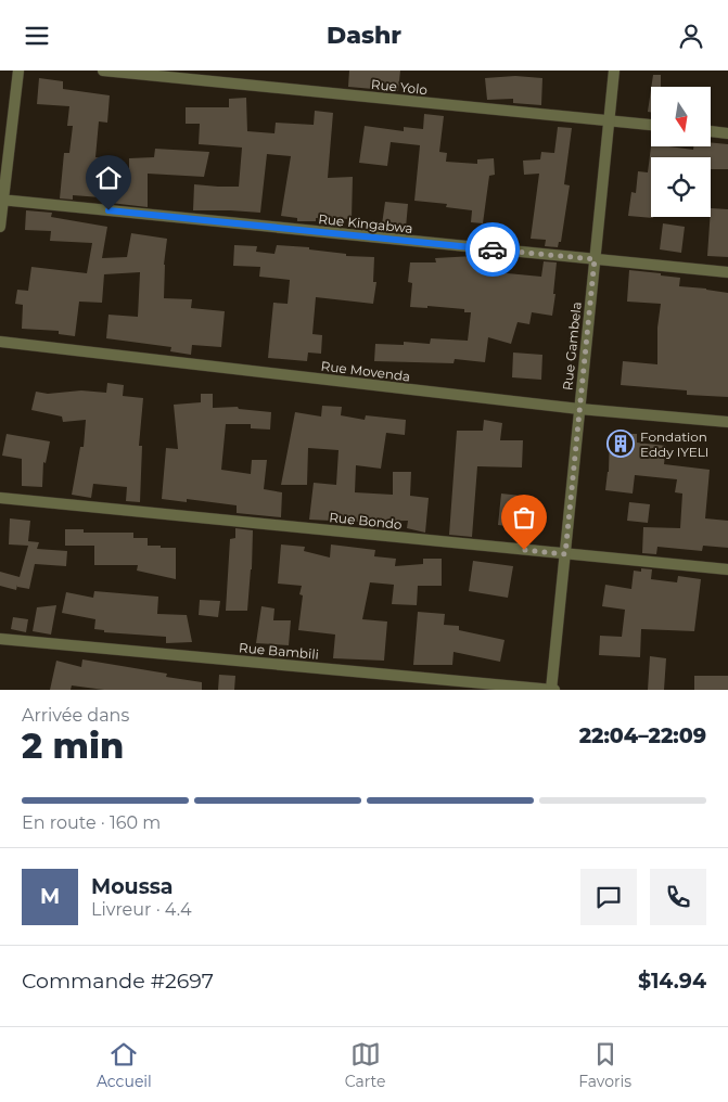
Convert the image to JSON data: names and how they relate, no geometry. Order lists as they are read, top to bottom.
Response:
{
  "streets": {
    "street": [
      "Rue Yolo",
      "Rue Kingabwa",
      "Rue Gambela",
      "Rue Movenda",
      "Rue Bondo",
      "Rue Bambili"
    ]
  },
  "crossings": [
    ["Rue Yolo", "Rue Gambela"],
    ["Rue Kingabwa", "Rue Gambela"],
    ["Rue Gambela", "Rue Movenda"],
    ["Rue Gambela", "Rue Bondo"],
    ["Rue Gambela", "Rue Bambili"]
  ],
  "places": {
    "building": ["Fondation Eddy IYELI"]
  },
  "north": "bottom",
  "page": {
    "header": "Dashr",
    "heading": ["2 min", "Arrivée dans", "22:04–22:09"],
    "panel": [
      "Moussa",
      "Livreur · 4.4",
      "Commande #2697",
      "$14.94"
    ],
    "bar": "En route · 160 m",
    "round": "M",
    "tabs": ["Accueil", "Carte", "Favoris"]
  }
}
